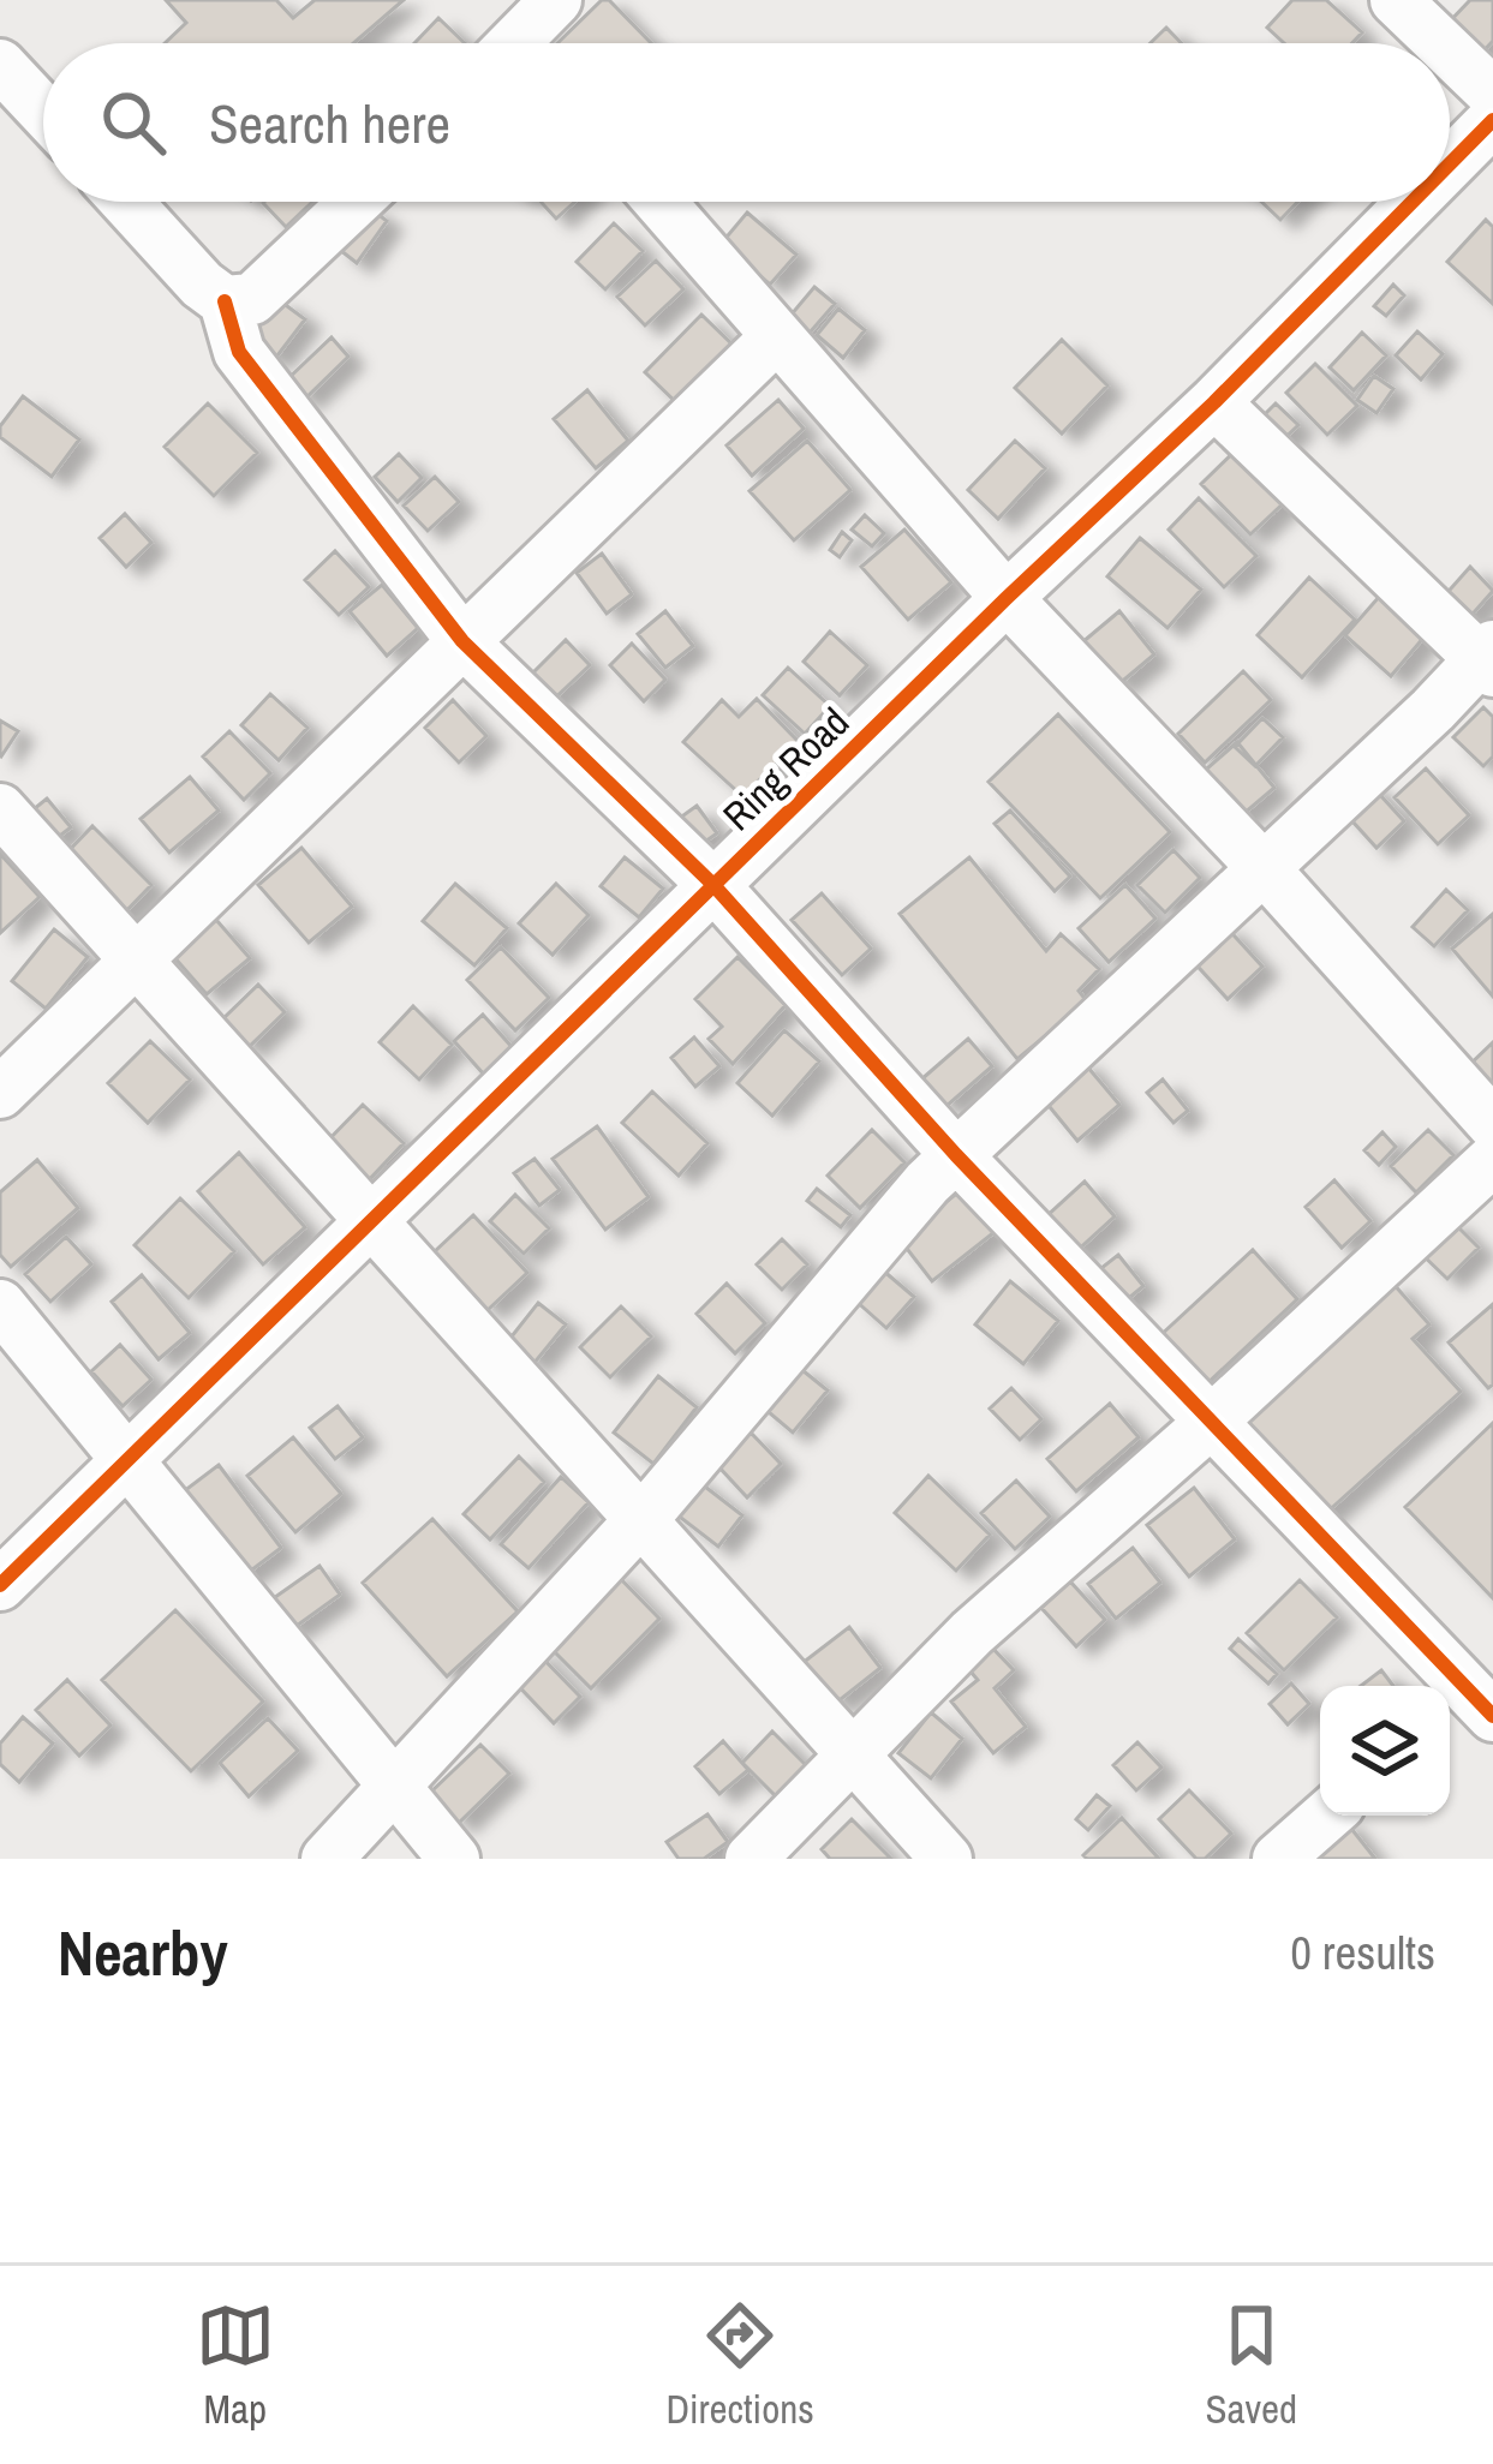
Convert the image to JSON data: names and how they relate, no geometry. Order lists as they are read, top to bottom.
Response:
{
  "streets": {
    "street": ["Ring Road"]
  },
  "page": {
    "search": "Search here",
    "heading": ["Nearby", "0 results"],
    "nav": ["Map", "Directions", "Saved"]
  }
}
